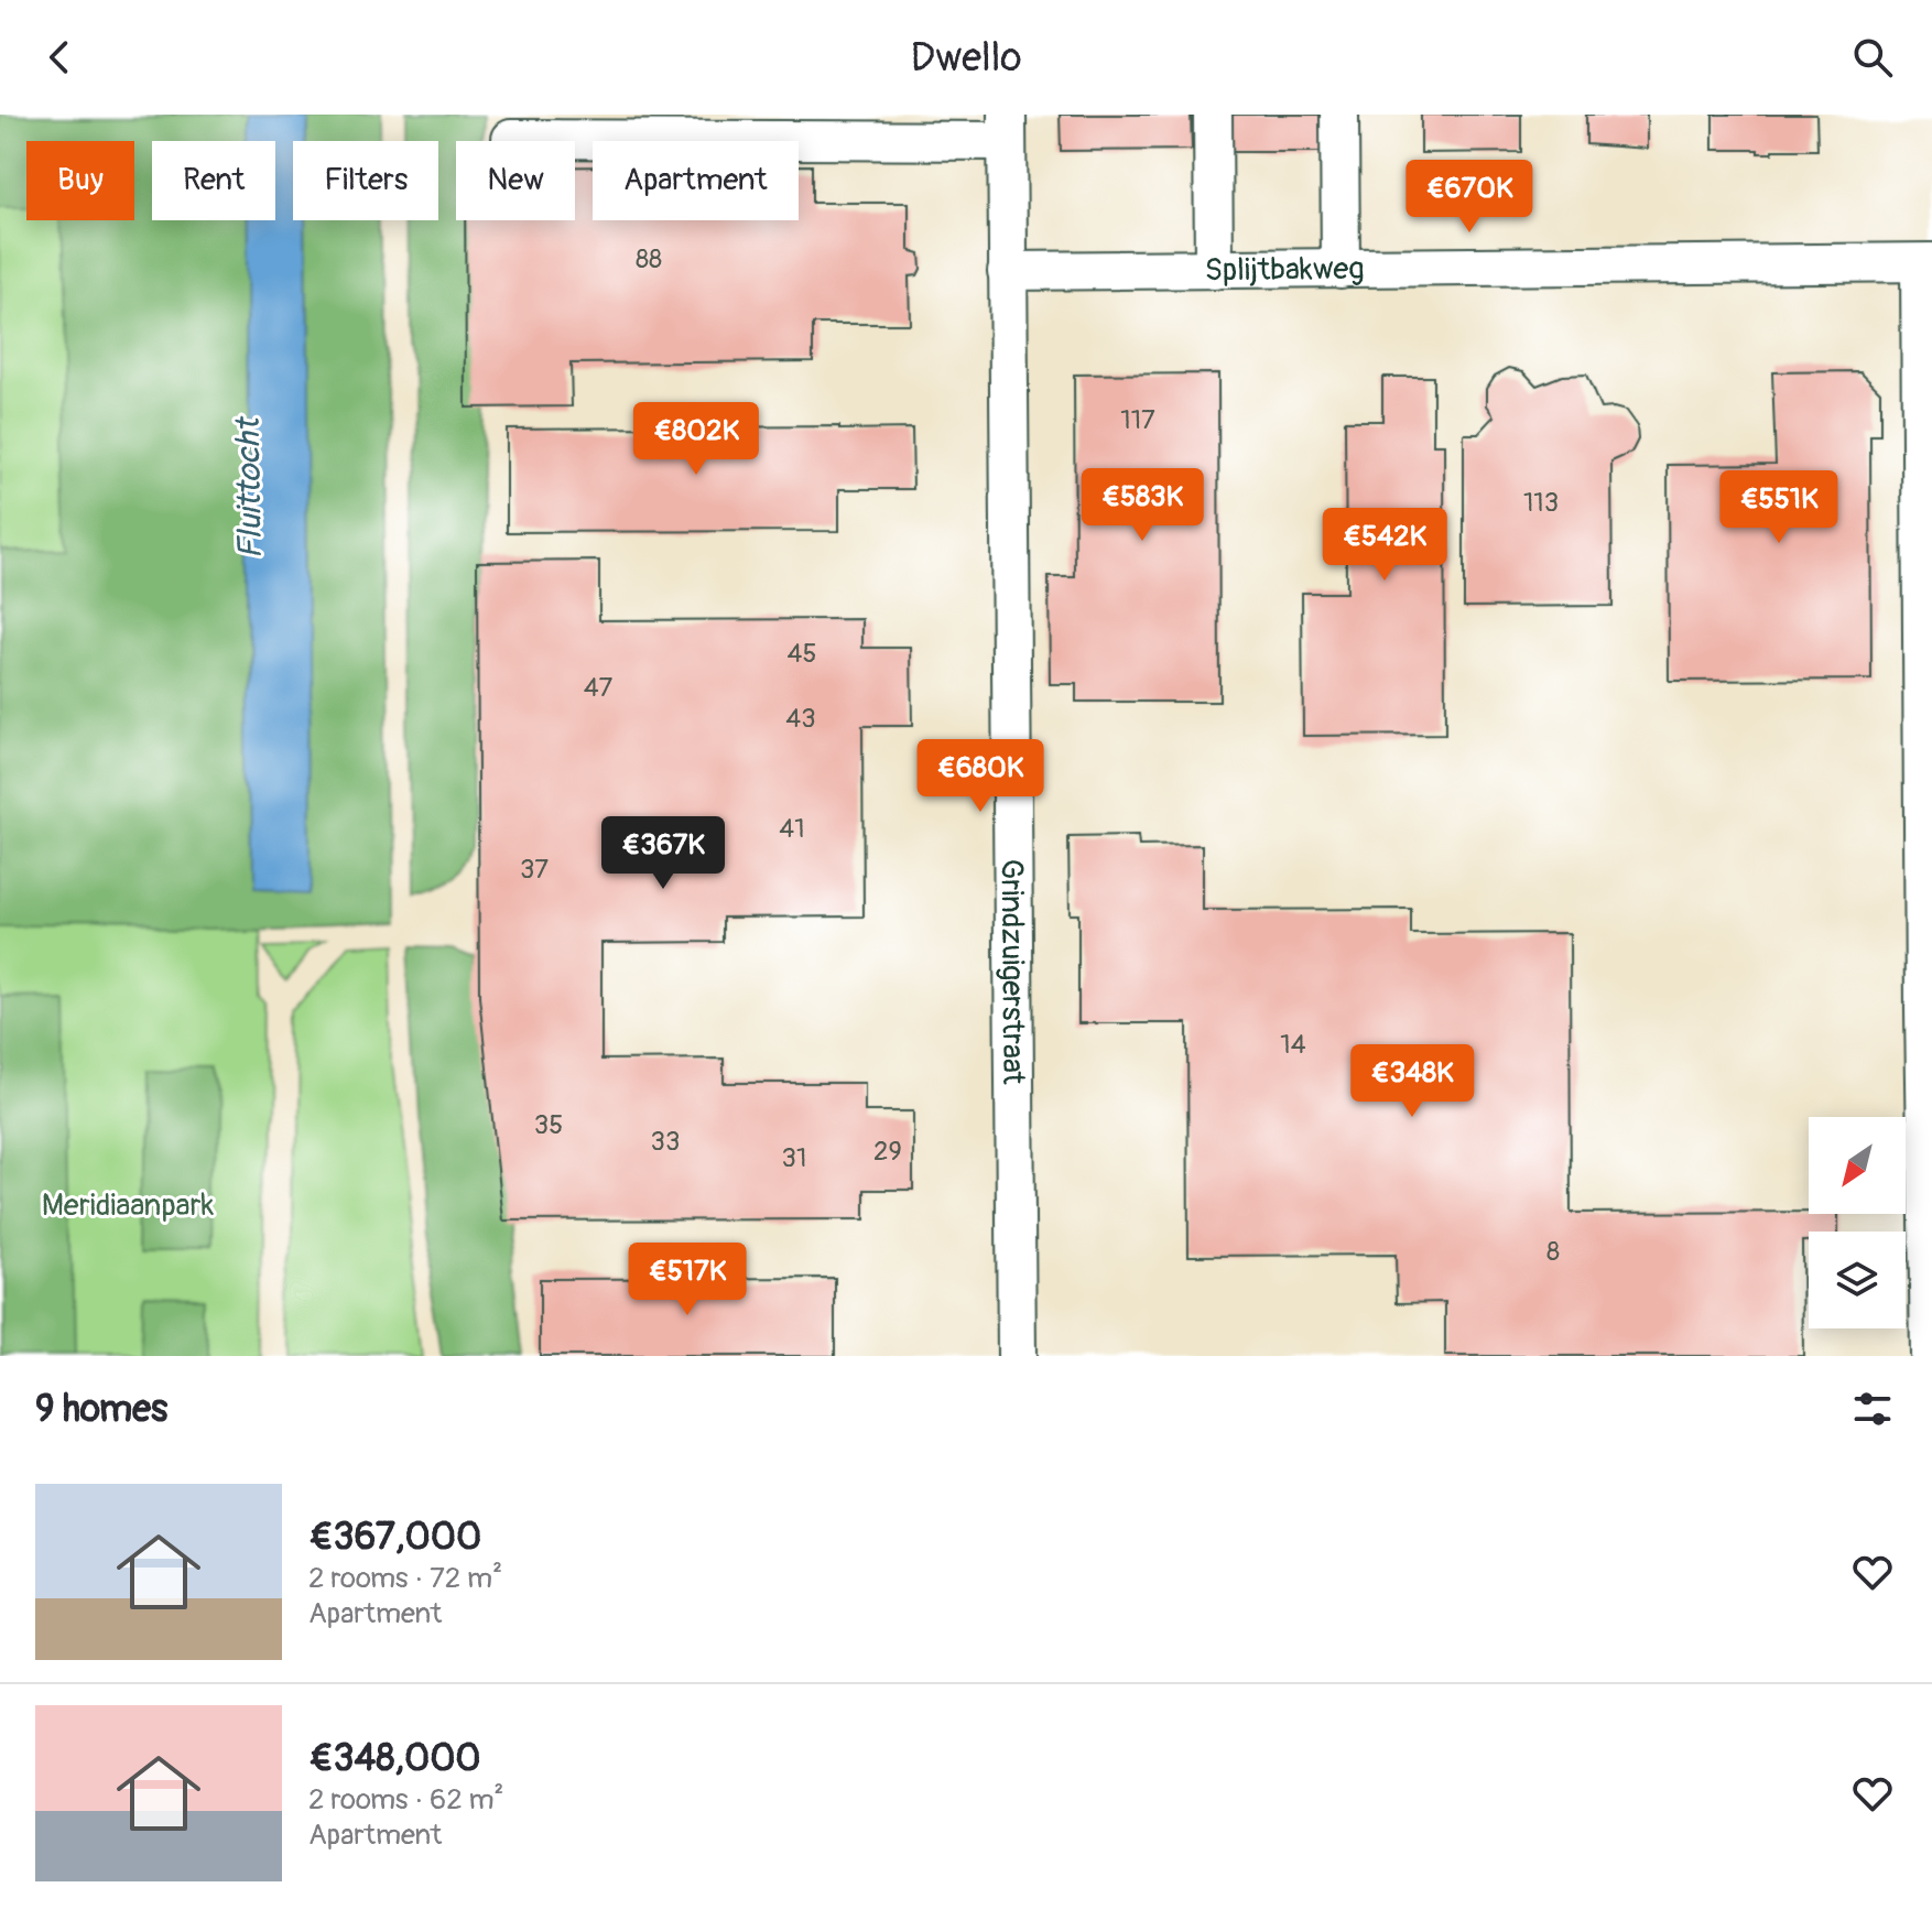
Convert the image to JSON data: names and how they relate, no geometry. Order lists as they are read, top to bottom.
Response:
{
  "streets": {
    "street": ["Splijtbakweg", "Grindzuigerstraat"]
  },
  "crossings": [
    ["Splijtbakweg", "Grindzuigerstraat"]
  ],
  "water": ["Fluittocht"],
  "parks": ["Meridiaanpark"],
  "house_numbers": [
    "88",
    "117",
    "113",
    "45",
    "47",
    "43",
    "41",
    "37",
    "14",
    "35",
    "33",
    "29",
    "31",
    "8"
  ],
  "north": "bottom left",
  "page": {
    "header": "Dwello",
    "chip": [
      "Buy",
      "Rent",
      "Filters",
      "New",
      "Apartment"
    ],
    "price": [
      "€670K",
      "€802K",
      "€583K",
      "€551K",
      "€542K",
      "€680K",
      "€367K",
      "€348K",
      "€517K"
    ],
    "heading": "9 homes",
    "list": [
      {
        "name": "€367,000",
        "note": "2 rooms · 72 m² · Apartment"
      },
      {
        "name": "€348,000",
        "note": "2 rooms · 62 m² · Apartment"
      }
    ]
  }
}
